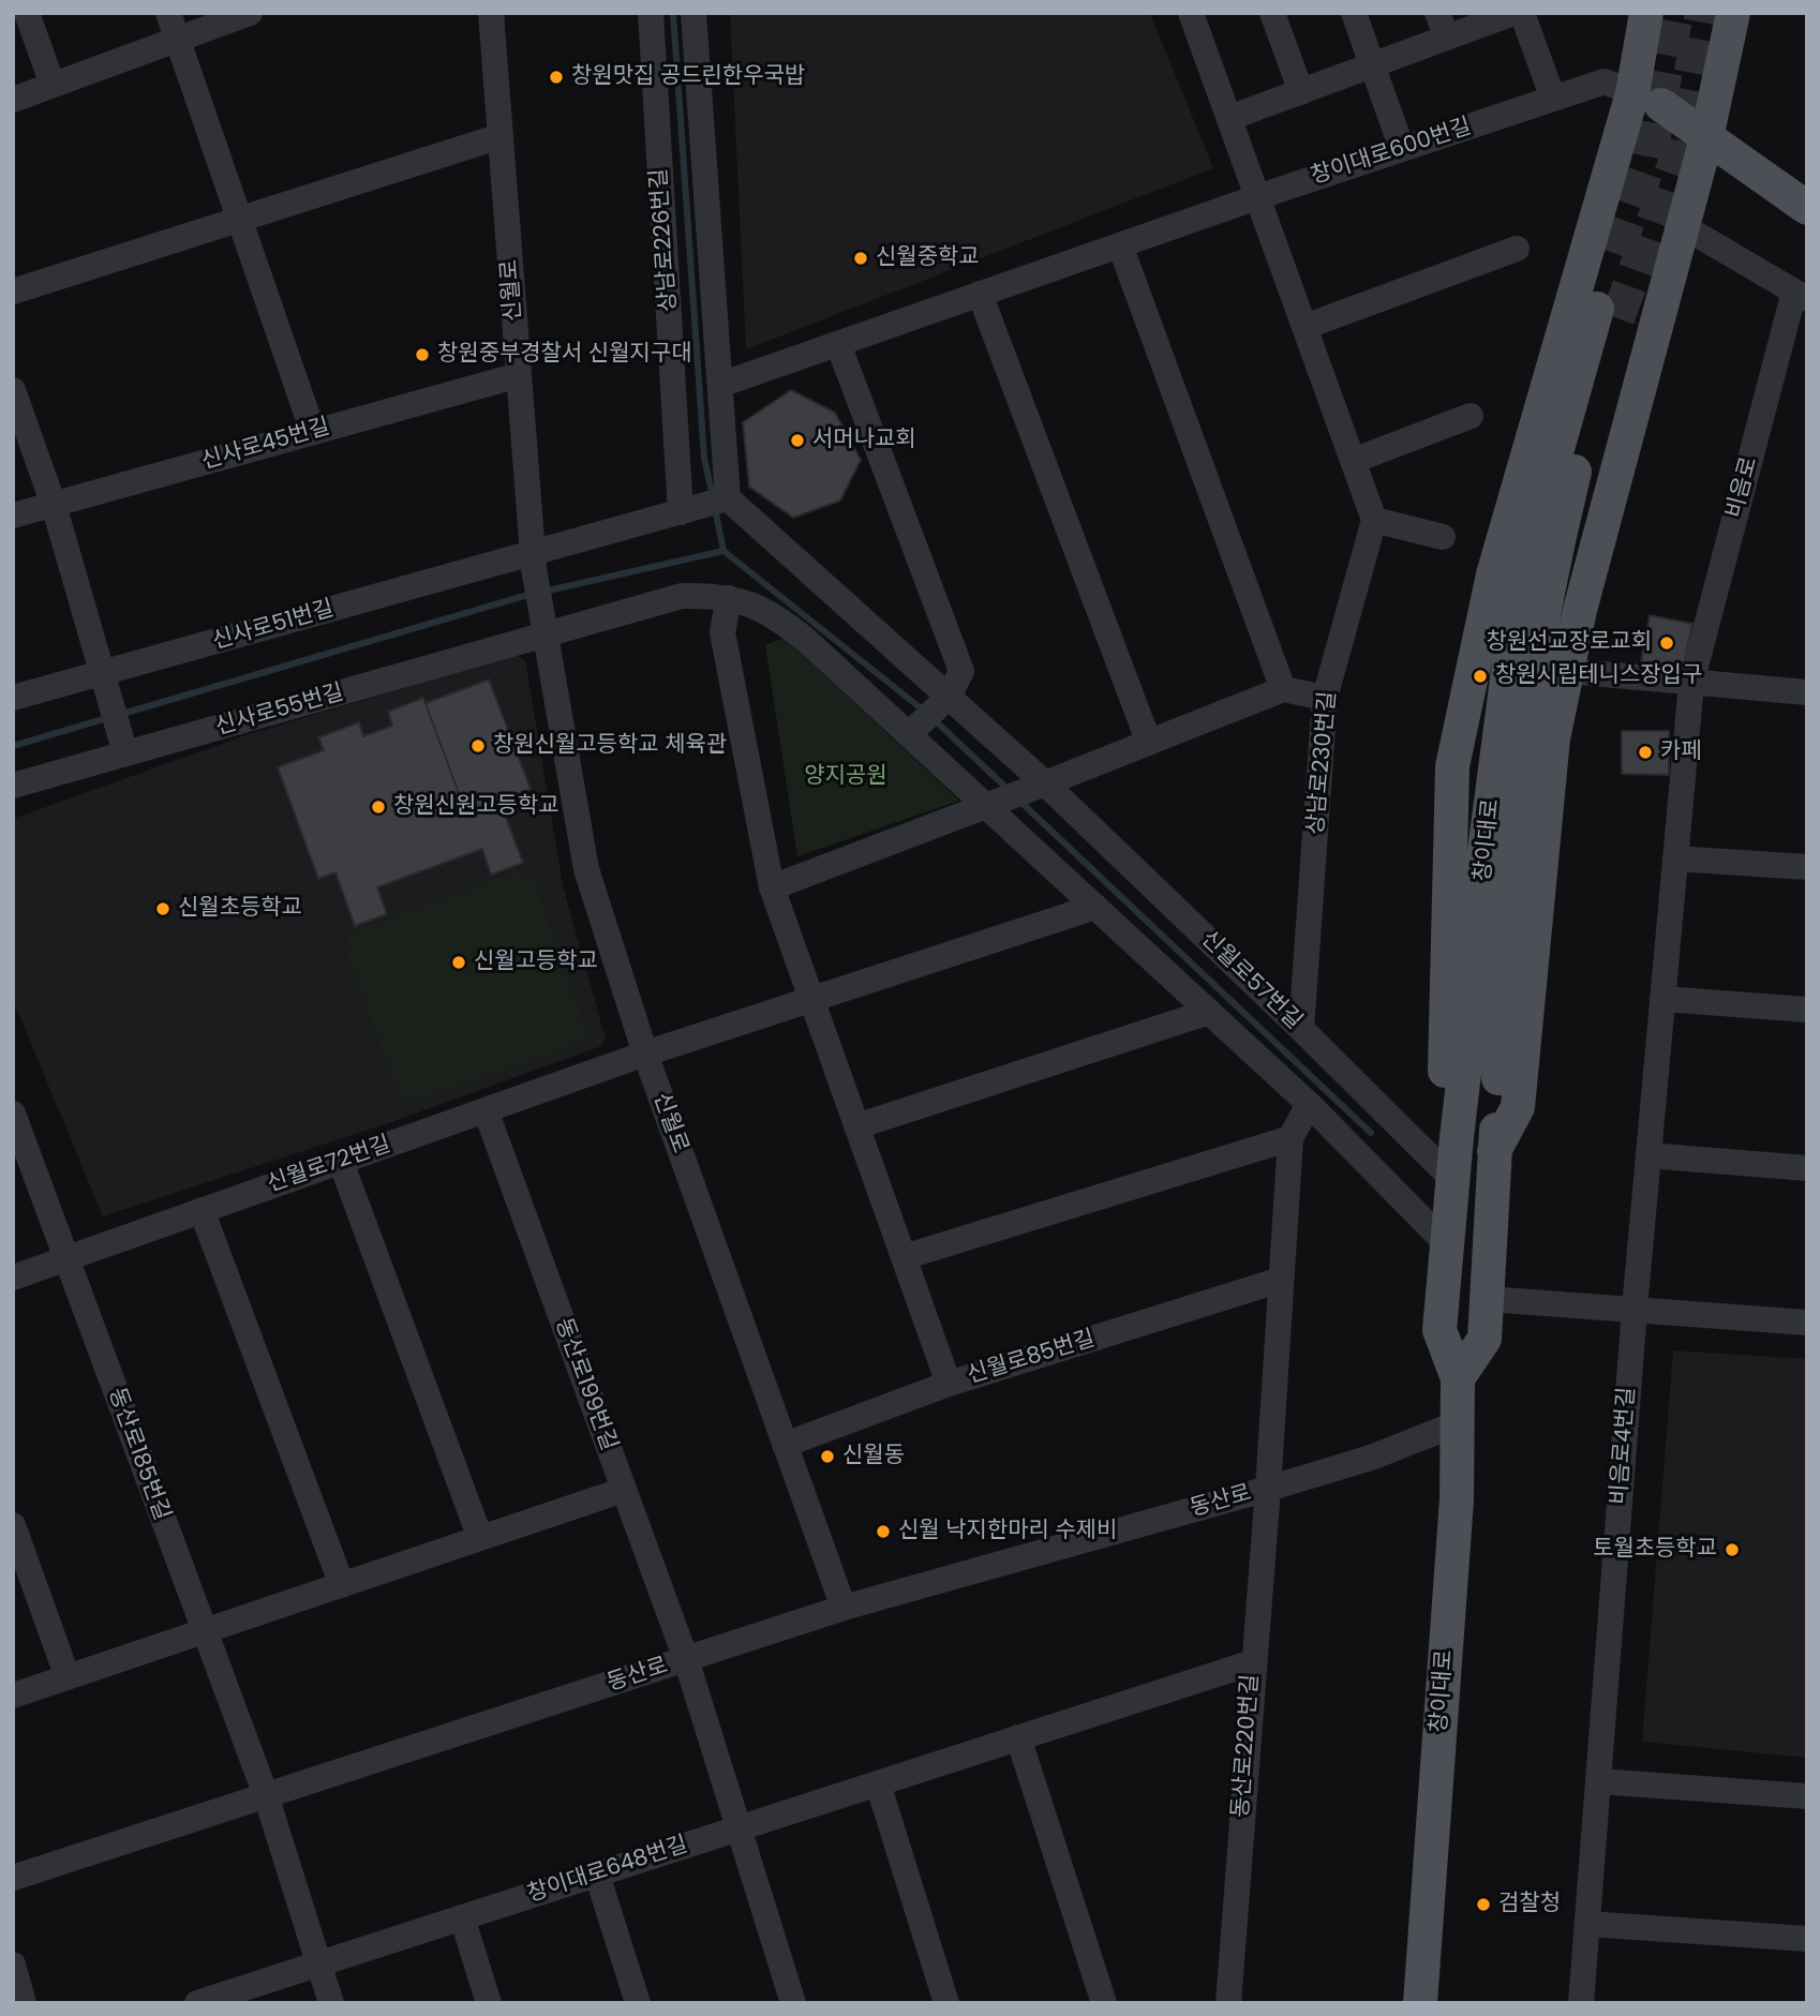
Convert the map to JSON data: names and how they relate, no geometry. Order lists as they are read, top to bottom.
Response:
{
  "streets": {
    "main road": ["창이대로"],
    "street": [
      "창이대로600번길",
      "상남로226번길",
      "신월로",
      "신사로45번길",
      "비음로",
      "신사로51번길",
      "신사로55번길",
      "상남로230번길",
      "신월로57번길",
      "신월로72번길",
      "신월로85번길",
      "동산로199번길",
      "비음로4번길",
      "동산로185번길",
      "동산로",
      "동산로220번길",
      "창이대로648번길"
    ]
  },
  "crossings": [
    ["신월로", "신사로45번길"],
    ["신월로", "신사로51번길"],
    ["신월로", "신사로55번길"],
    ["신월로", "신월로72번길"],
    ["신월로", "신월로85번길"],
    ["신월로", "동산로"],
    ["비음로", "비음로4번길"],
    ["신사로55번길", "창이대로"],
    ["신사로55번길", "신월로72번길"],
    ["신사로55번길", "동산로"],
    ["상남로230번길", "신월로57번길"],
    ["창이대로", "신월로57번길"],
    ["창이대로", "동산로"],
    ["신월로72번길", "동산로199번길"],
    ["신월로72번길", "동산로185번길"],
    ["신월로85번길", "동산로"],
    ["동산로199번길", "동산로"],
    ["동산로199번길", "창이대로648번길"],
    ["동산로185번길", "동산로"],
    ["동산로185번길", "창이대로648번길"],
    ["동산로", "동산로220번길"],
    ["동산로220번길", "창이대로648번길"]
  ],
  "parks": ["양지공원"],
  "places": [
    "창원맛집 공드린한우국밥",
    "신월중학교",
    "창원중부경찰서 신월지구대",
    "서머나교회",
    "창원선교장로교회",
    "창원시립테니스장입구",
    "창원신월고등학교 체육관",
    "카페",
    "창원신원고등학교",
    "신월초등학교",
    "신월고등학교",
    "신월동",
    "신월 낙지한마리 수제비",
    "토월초등학교",
    "검찰청"
  ]
}
